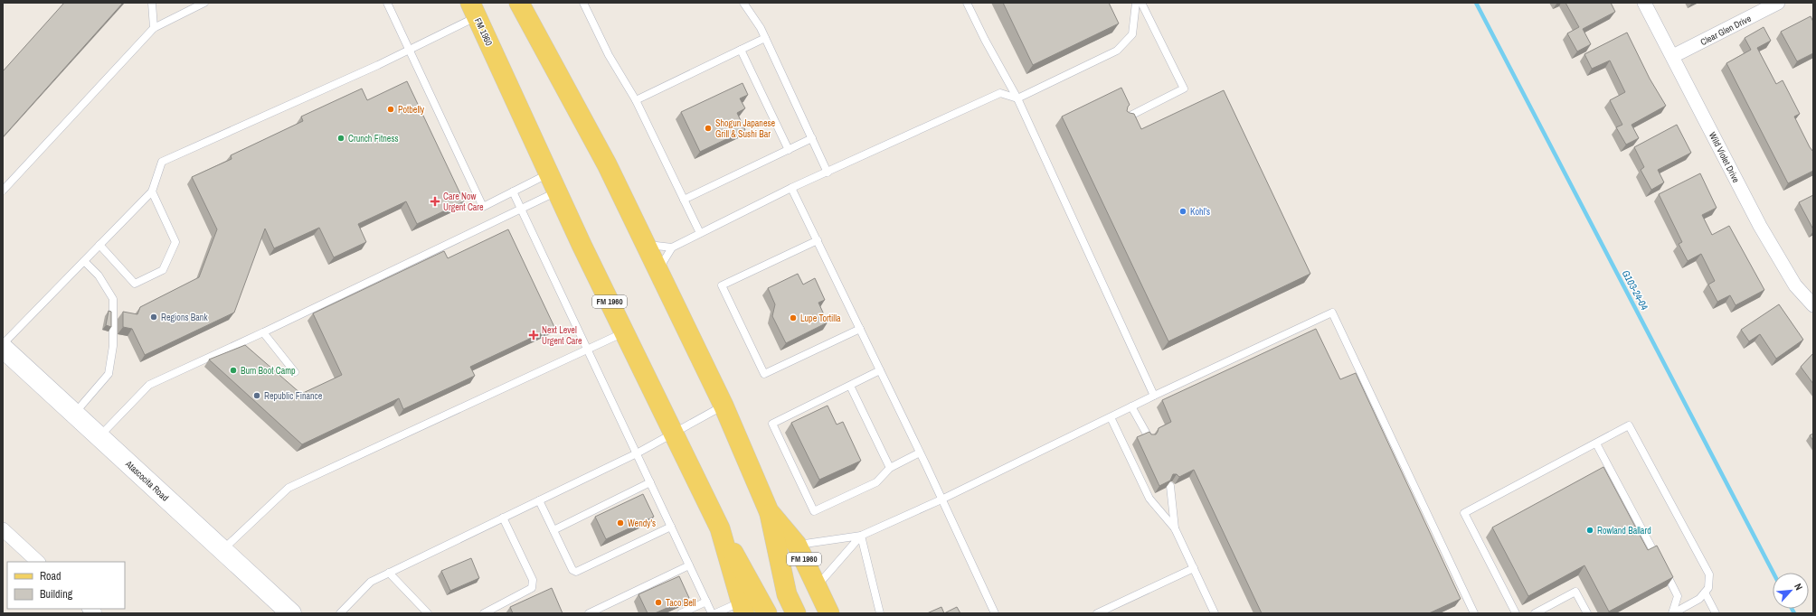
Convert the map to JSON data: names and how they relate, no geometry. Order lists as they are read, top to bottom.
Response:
{
  "streets": {
    "main road": ["FM 1960", "Atascocita Road"],
    "street": ["Clear Glen Drive", "Wild Violet Drive"]
  },
  "crossings": [
    ["Clear Glen Drive", "Wild Violet Drive"]
  ],
  "water": ["G103-24-04"],
  "places": {
    "other": [
      "Potbelly",
      "Shogun Japanese Grill & Sushi Bar",
      "Crunch Fitness",
      "Kohl's",
      "Regions Bank",
      "Lupe Tortilla",
      "Burn Boot Camp",
      "Republic Finance",
      "Wendy's",
      "Rowland Ballard",
      "Taco Bell"
    ],
    "health": ["Care Now Urgent Care", "Next Level Urgent Care"]
  },
  "legend": ["Road", "Building"],
  "north": "top right"
}
